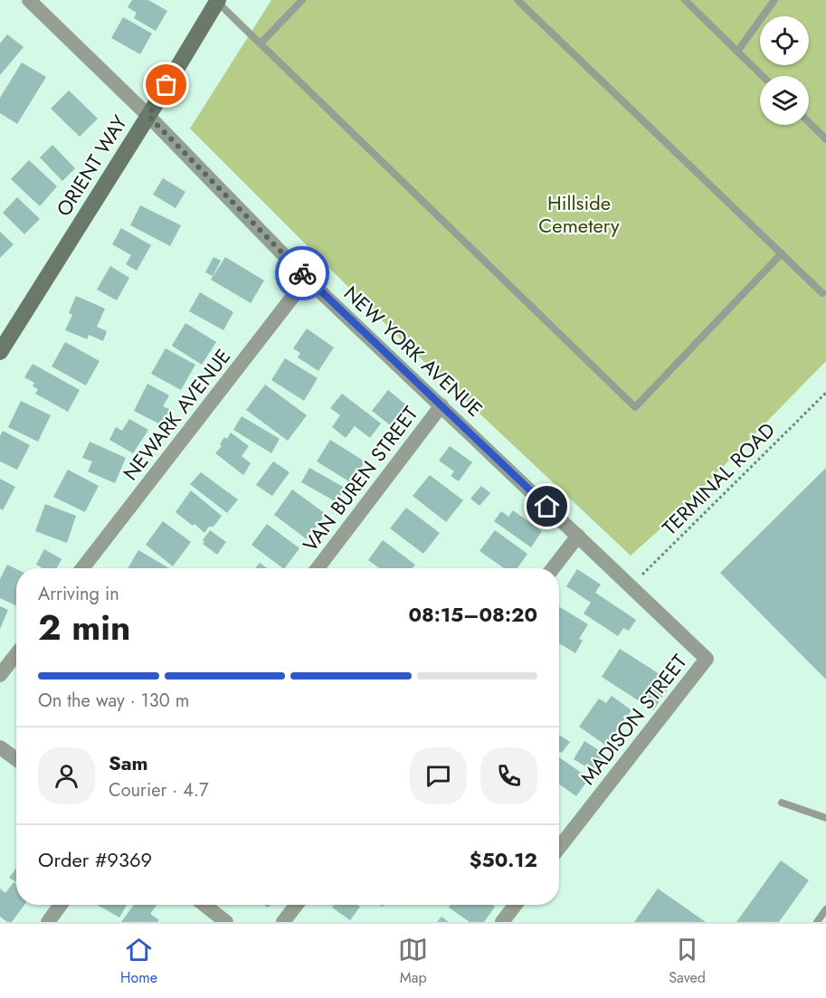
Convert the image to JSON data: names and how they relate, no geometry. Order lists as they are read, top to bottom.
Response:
{
  "streets": {
    "street": [
      "ORIENT WAY",
      "NEW YORK AVENUE",
      "NEWARK AVENUE",
      "VAN BUREN STREET",
      "MADISON STREET"
    ],
    "path": ["TERMINAL ROAD"]
  },
  "crossings": [
    ["ORIENT WAY", "NEW YORK AVENUE"],
    ["NEW YORK AVENUE", "NEWARK AVENUE"],
    ["NEW YORK AVENUE", "VAN BUREN STREET"],
    ["NEW YORK AVENUE", "TERMINAL ROAD"],
    ["NEW YORK AVENUE", "MADISON STREET"]
  ],
  "parks": ["Hillside Cemetery"],
  "page": {
    "heading": ["2 min", "Arriving in", "08:15–08:20"],
    "panel": [
      "Sam",
      "Courier · 4.7",
      "Order #9369",
      "$50.12"
    ],
    "bar": "On the way · 130 m",
    "tabs": ["Home", "Map", "Saved"]
  }
}
